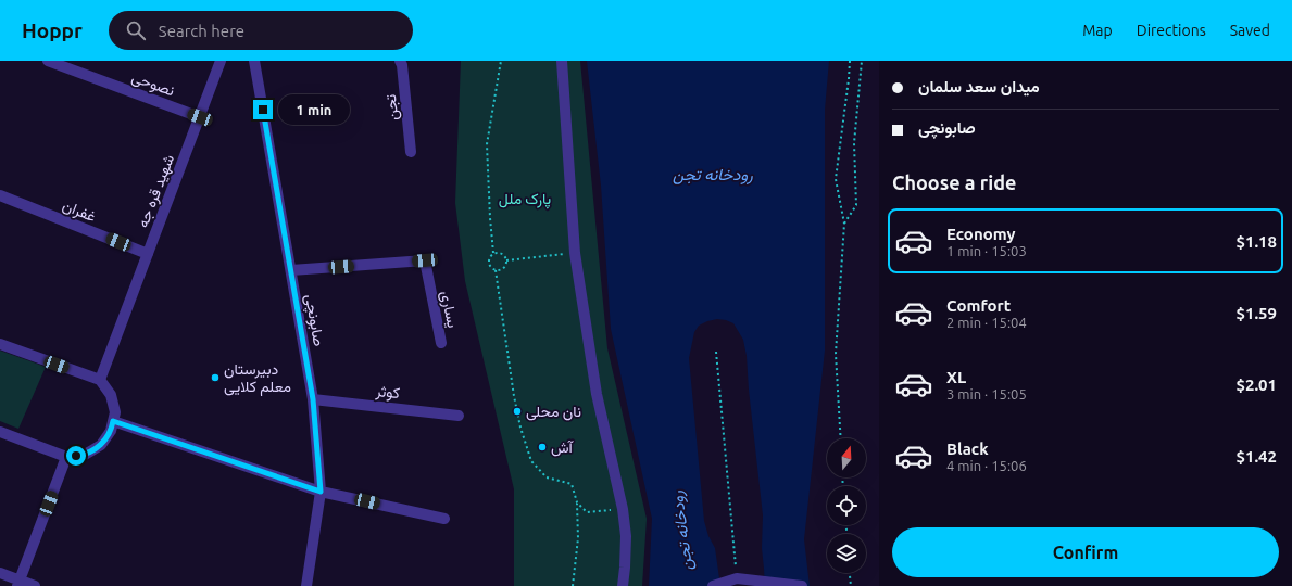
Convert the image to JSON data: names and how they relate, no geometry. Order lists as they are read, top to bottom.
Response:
{
  "streets": {
    "street": [
      "نصوحی",
      "تجن",
      "شهید قره جه",
      "غفران",
      "یساری",
      "صابونچی",
      "کوثر"
    ]
  },
  "crossings": [
    ["نصوحی", "شهید قره جه"],
    ["شهید قره جه", "غفران"],
    ["یساری", "صابونچی"],
    ["صابونچی", "کوثر"]
  ],
  "water": ["رودخانه تجن"],
  "parks": ["پارک ملل"],
  "places": ["دبیرستان معلم کلایی", "نان محلی", "آش"],
  "north": "top",
  "page": {
    "header": "Hoppr",
    "search": "Search here",
    "nav": ["Map", "Directions", "Saved"],
    "banner": ["میدان سعد سلمان", "صابونچی"],
    "bubble": "1 min",
    "heading": "Choose a ride",
    "list": [
      {
        "name": "Economy",
        "note": "1 min · 15:03",
        "value": "$1.18"
      },
      {
        "name": "Comfort",
        "note": "2 min · 15:04",
        "value": "$1.59"
      },
      {
        "name": "XL",
        "note": "3 min · 15:05",
        "value": "$2.01"
      },
      {
        "name": "Black",
        "note": "4 min · 15:06",
        "value": "$1.42"
      }
    ],
    "buttons": "Confirm"
  }
}
